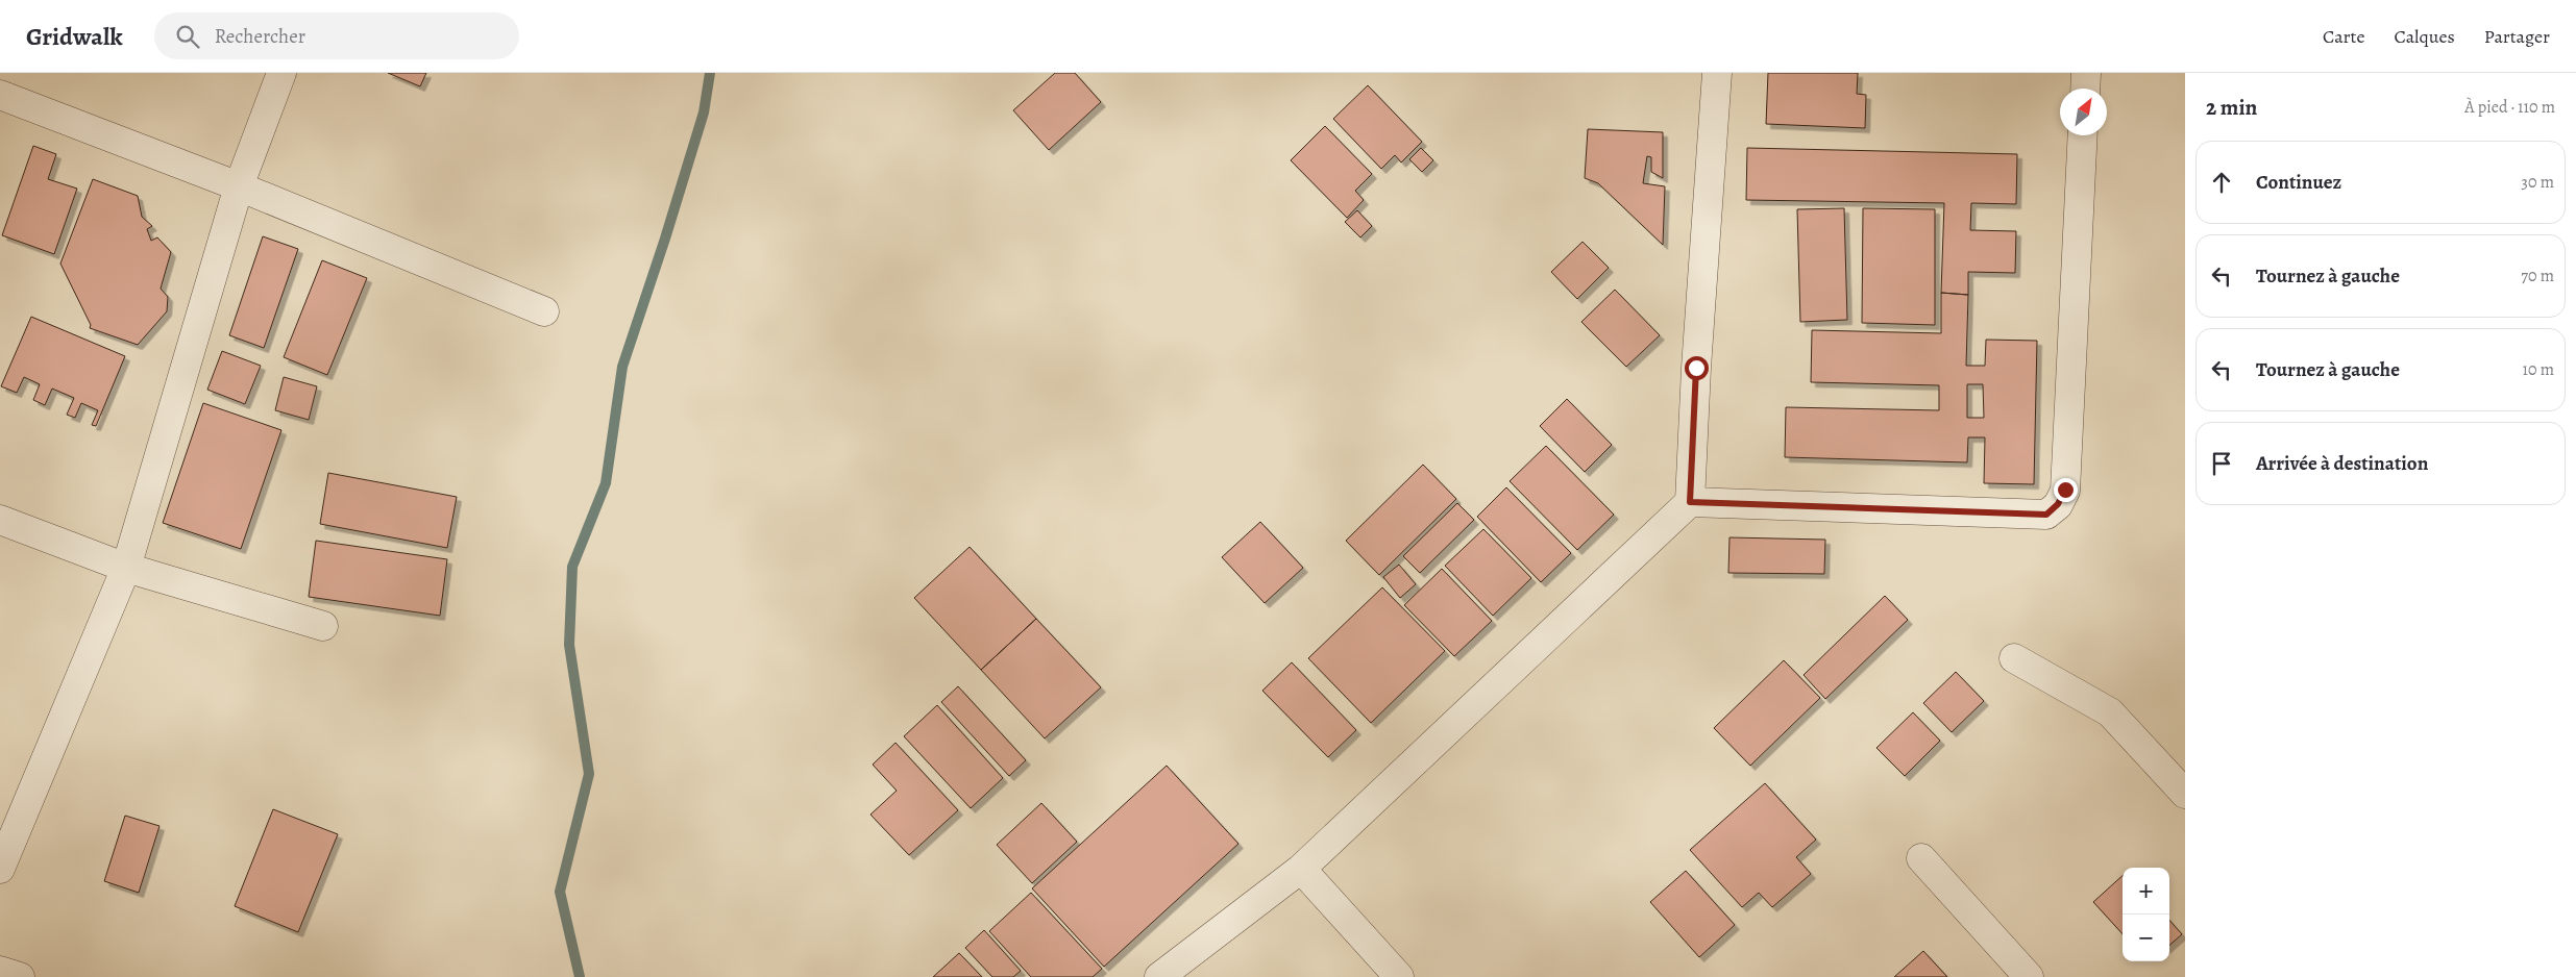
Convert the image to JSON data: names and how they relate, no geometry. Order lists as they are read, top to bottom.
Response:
{
  "north": "top right",
  "page": {
    "header": "Gridwalk",
    "search": "Rechercher",
    "nav": ["Carte", "Calques", "Partager"],
    "heading": ["2 min", "À pied · 110 m"],
    "list": [
      ["Continuez", "30 m"],
      ["Tournez à gauche", "70 m"],
      ["Tournez à gauche", "10 m"],
      "Arrivée à destination"
    ],
    "map_buttons": ["+", "−"]
  }
}
